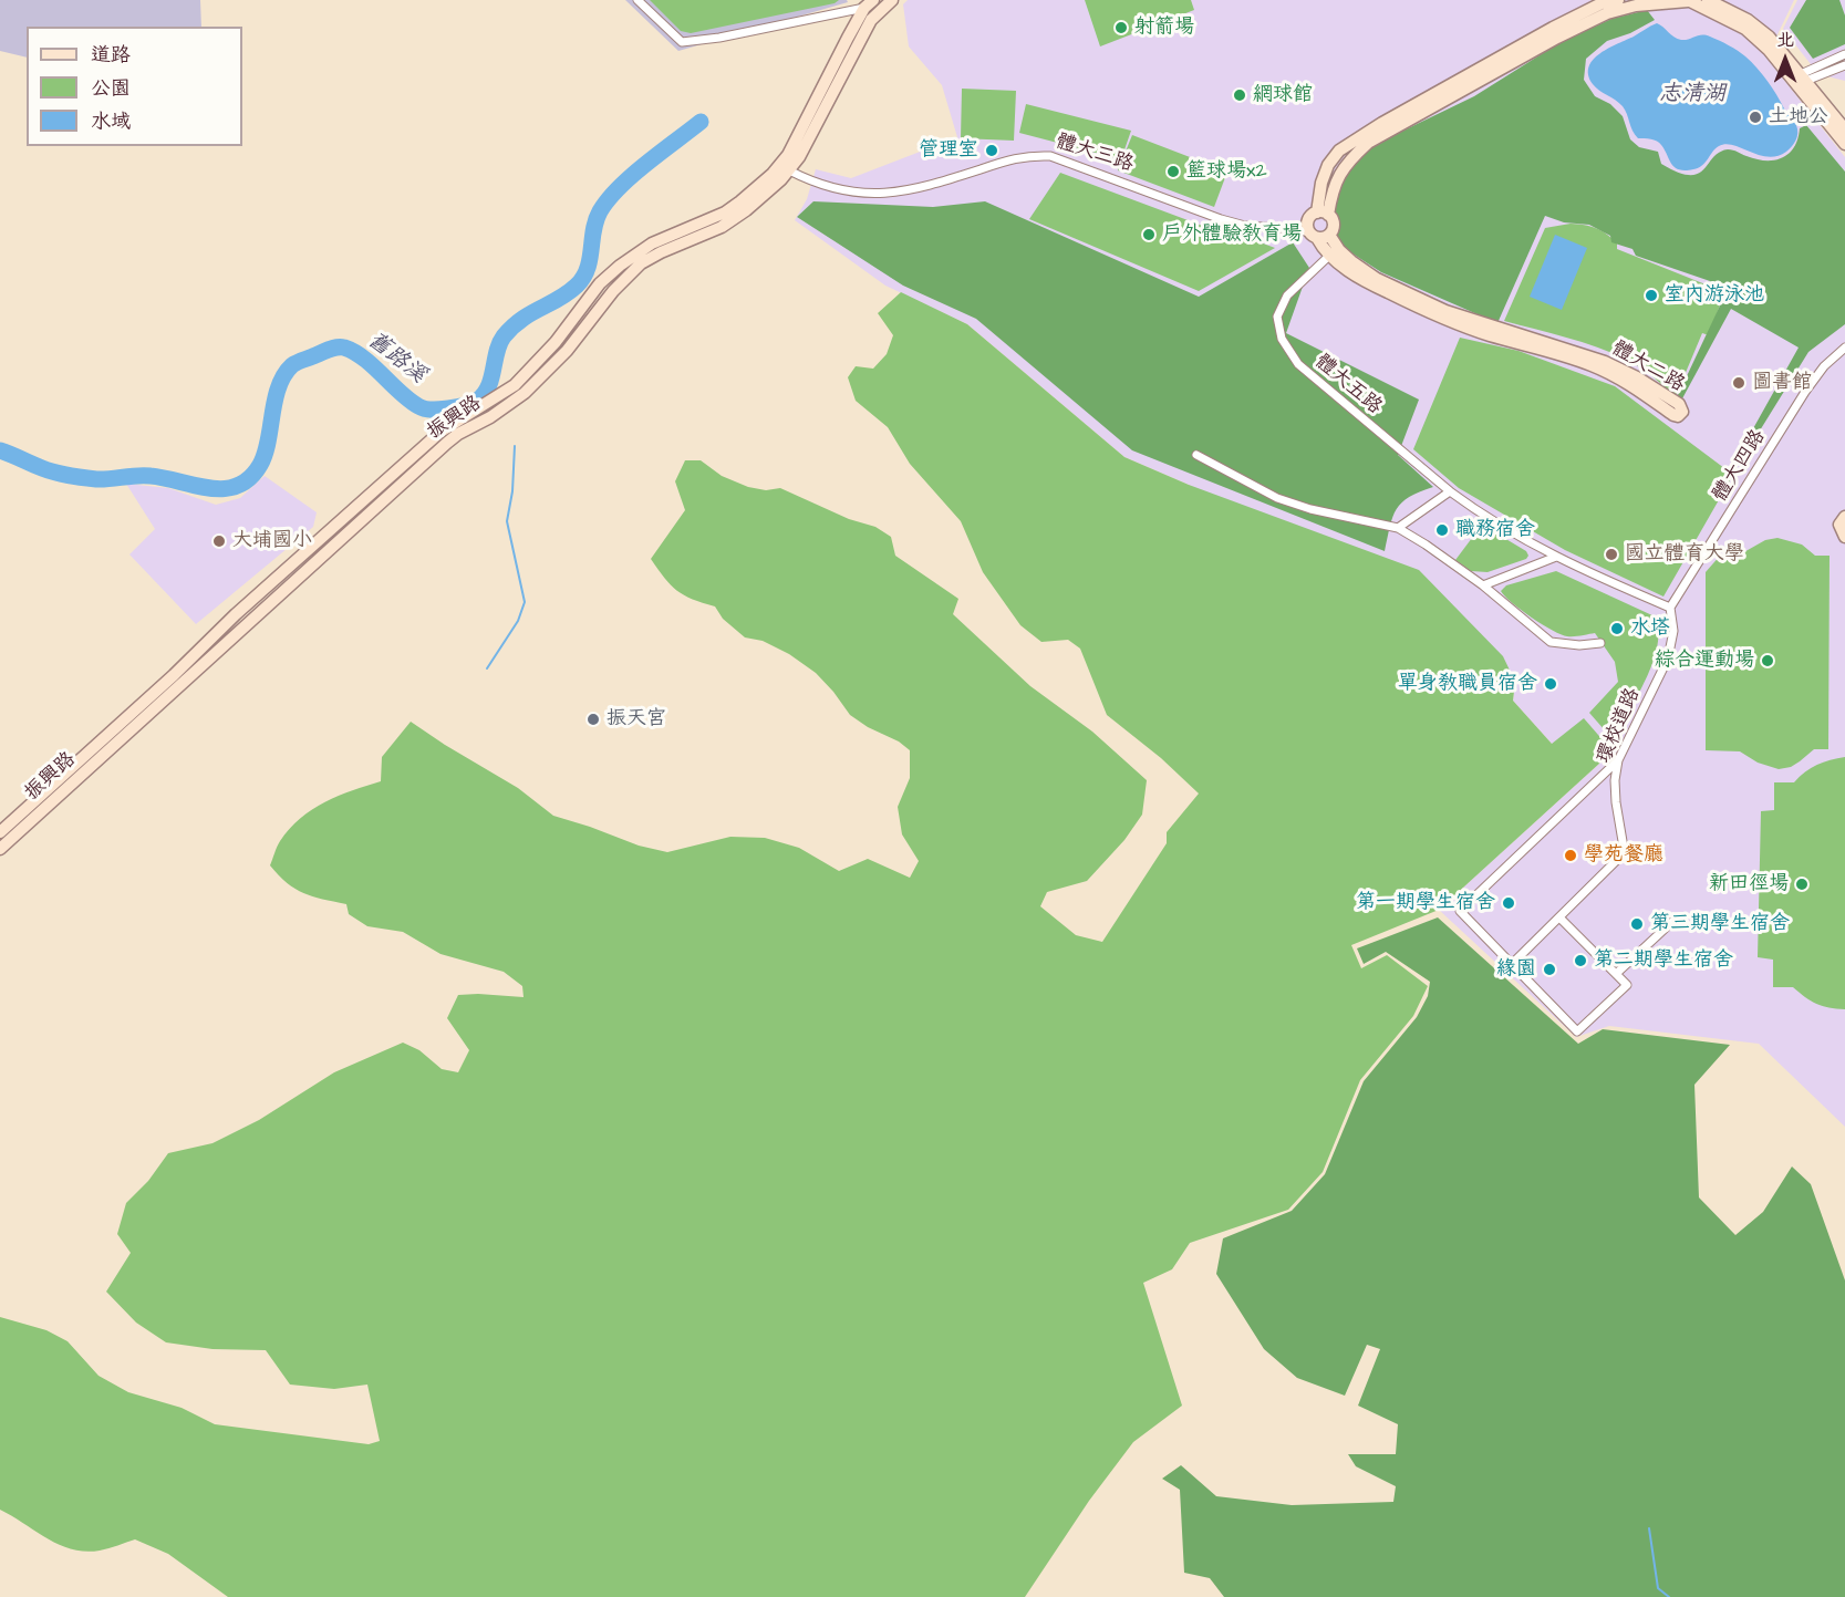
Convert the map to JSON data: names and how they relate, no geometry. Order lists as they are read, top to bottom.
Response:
{
  "streets": {
    "street": [
      "體大三路",
      "體大二路",
      "體大五路",
      "振興路",
      "體大四路",
      "環校道路"
    ]
  },
  "crossings": [
    ["體大三路", "體大二路"],
    ["體大三路", "振興路"],
    ["體大二路", "體大五路"],
    ["體大五路", "體大四路"],
    ["體大五路", "環校道路"],
    ["體大四路", "環校道路"]
  ],
  "water": ["志清湖", "舊路溪"],
  "places": [
    "射箭場",
    "網球館",
    "土地公",
    "管理室",
    "籃球場x2",
    "戶外體驗教育場",
    "室內游泳池",
    "圖書館",
    "職務宿舍",
    "大埔國小",
    "國立體育大學",
    "水塔",
    "綜合運動場",
    "單身教職員宿舍",
    "振天宮",
    "學苑餐廳",
    "新田徑場",
    "第一期學生宿舍",
    "第三期學生宿舍",
    "第二期學生宿舍",
    "緣園"
  ],
  "legend": ["道路", "公園", "水域"],
  "north": "top"
}
